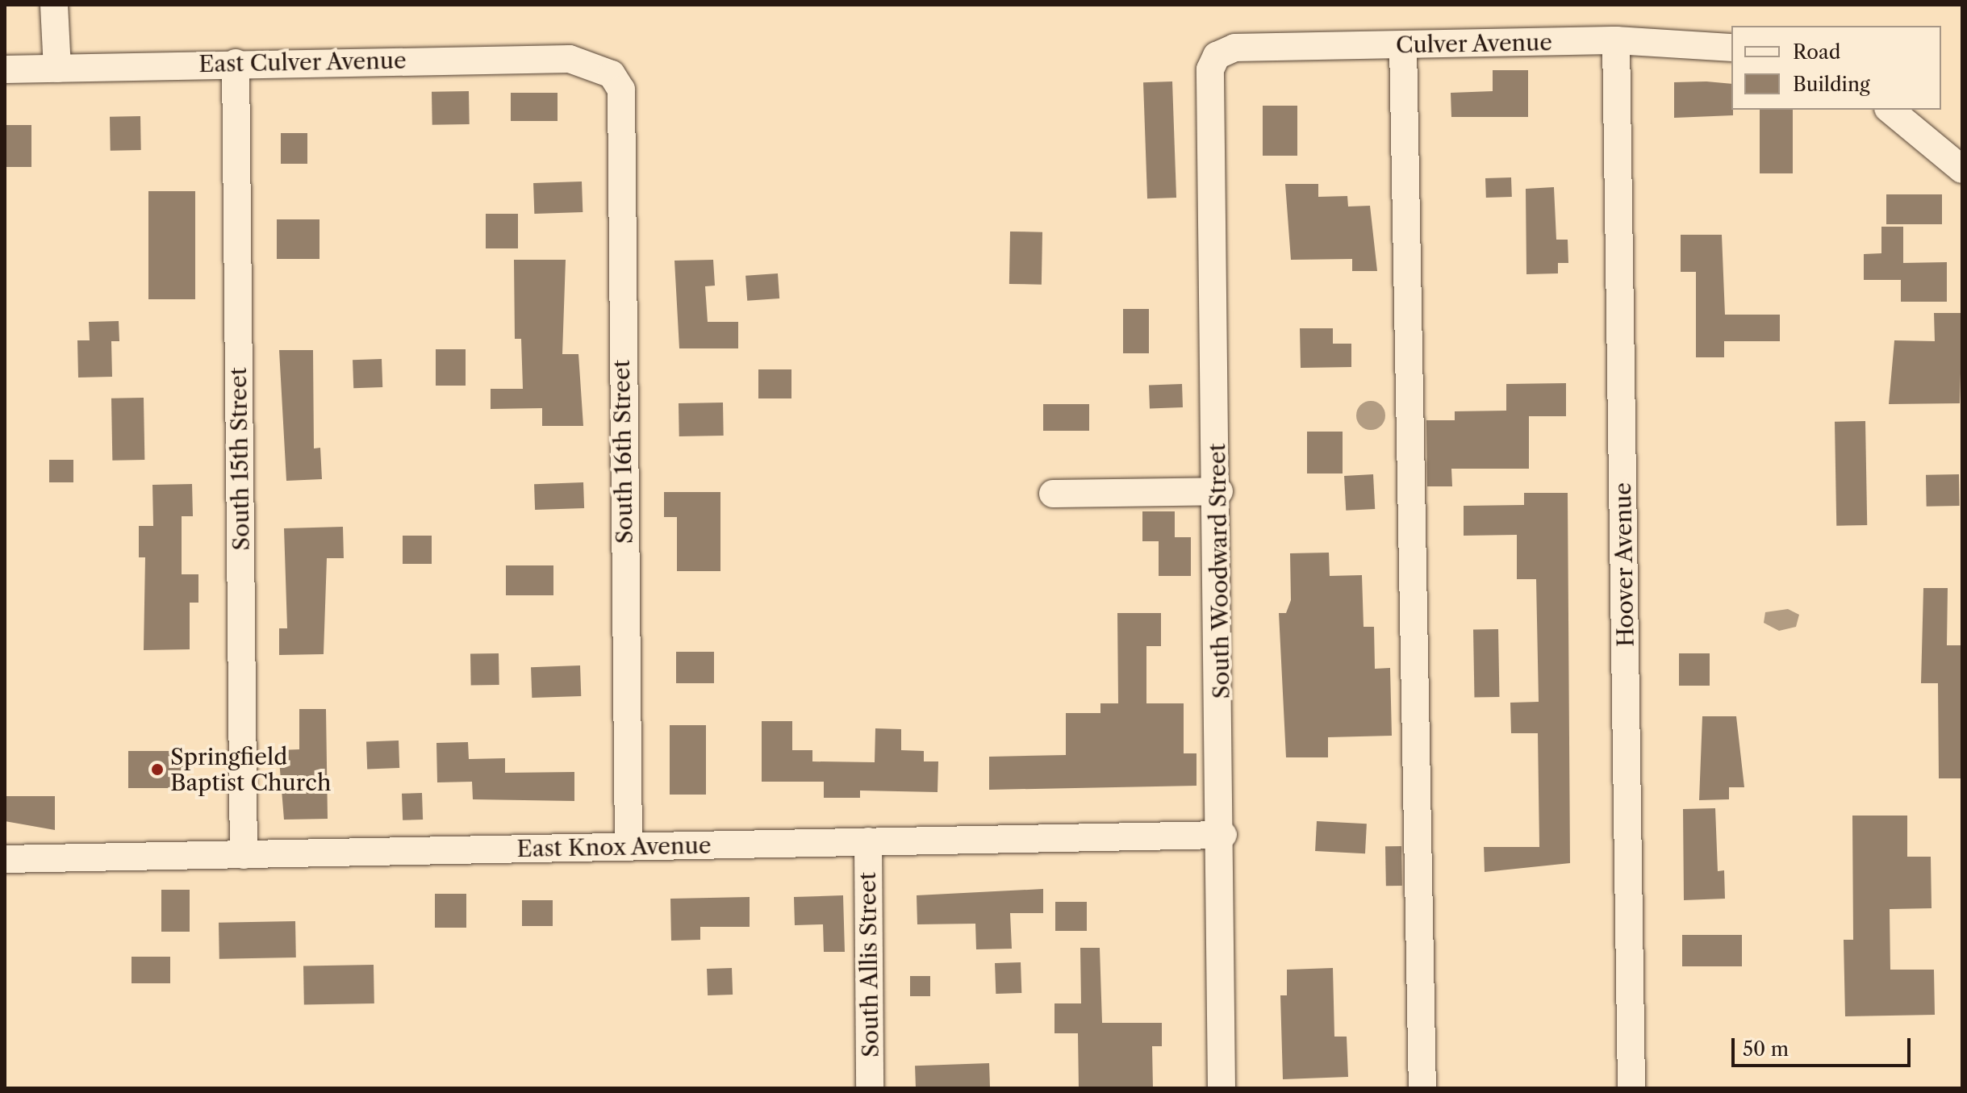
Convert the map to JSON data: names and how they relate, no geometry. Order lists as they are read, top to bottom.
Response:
{
  "streets": {
    "street": [
      "Culver Avenue",
      "East Culver Avenue",
      "South 16th Street",
      "South 15th Street",
      "Hoover Avenue",
      "South Woodward Street",
      "East Knox Avenue",
      "South Allis Street"
    ]
  },
  "crossings": [
    ["Culver Avenue", "Hoover Avenue"],
    ["Culver Avenue", "South Woodward Street"],
    ["East Culver Avenue", "South 16th Street"],
    ["East Culver Avenue", "South 15th Street"],
    ["South 16th Street", "East Knox Avenue"],
    ["South 15th Street", "East Knox Avenue"],
    ["South Woodward Street", "East Knox Avenue"],
    ["East Knox Avenue", "South Allis Street"]
  ],
  "places": ["Springfield Baptist Church"],
  "legend": ["Road", "Building"],
  "scale_bar": "50 m"
}
